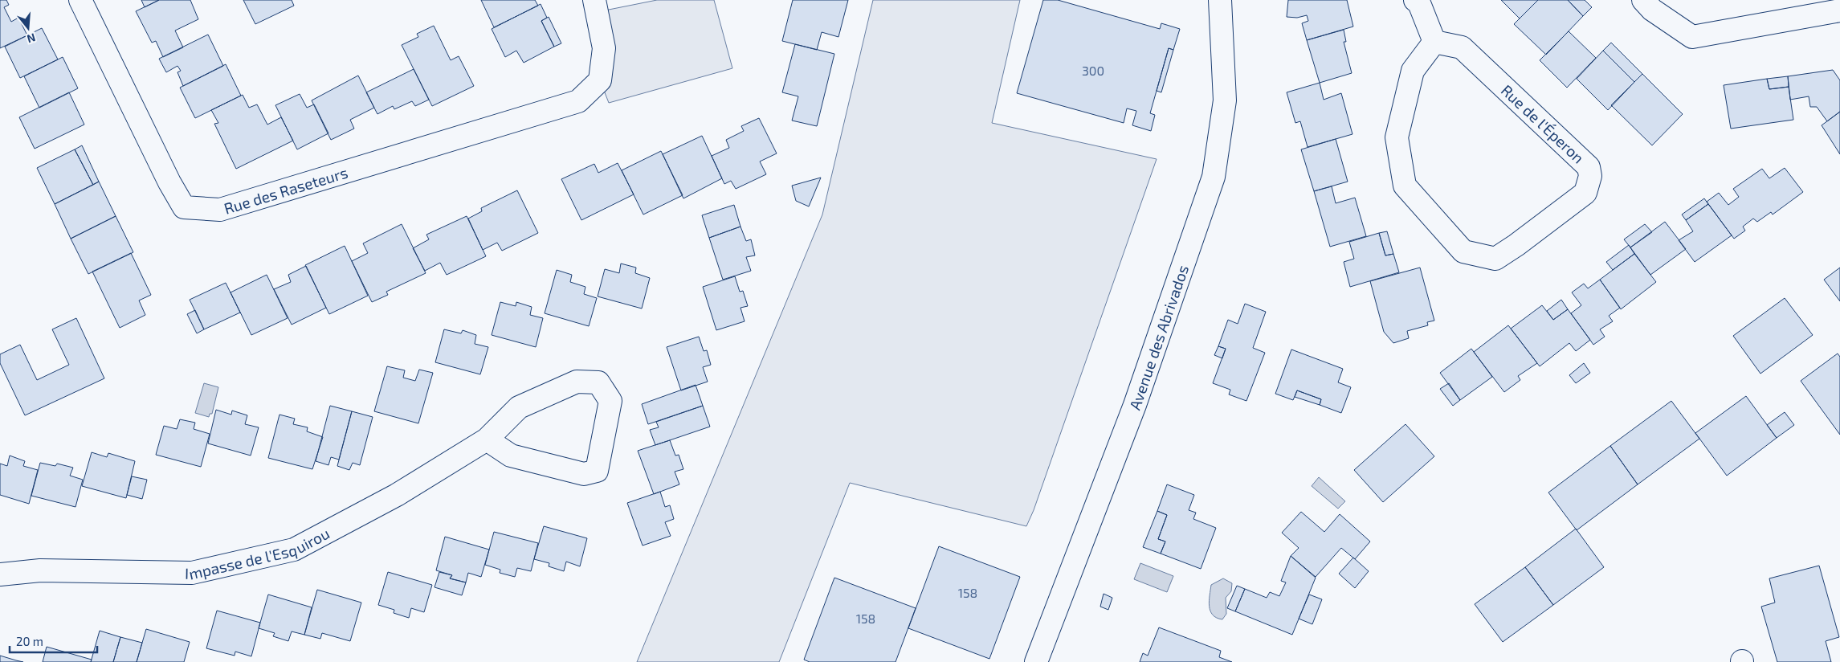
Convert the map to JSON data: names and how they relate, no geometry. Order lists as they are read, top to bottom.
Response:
{
  "streets": {
    "street": [
      "Rue de l'Éperon",
      "Rue des Raseteurs",
      "Avenue des Abrivados",
      "Impasse de l'Esquirou"
    ]
  },
  "house_numbers": ["300", "158", "158"],
  "scale_bar": "20 m",
  "north": "bottom"
}
